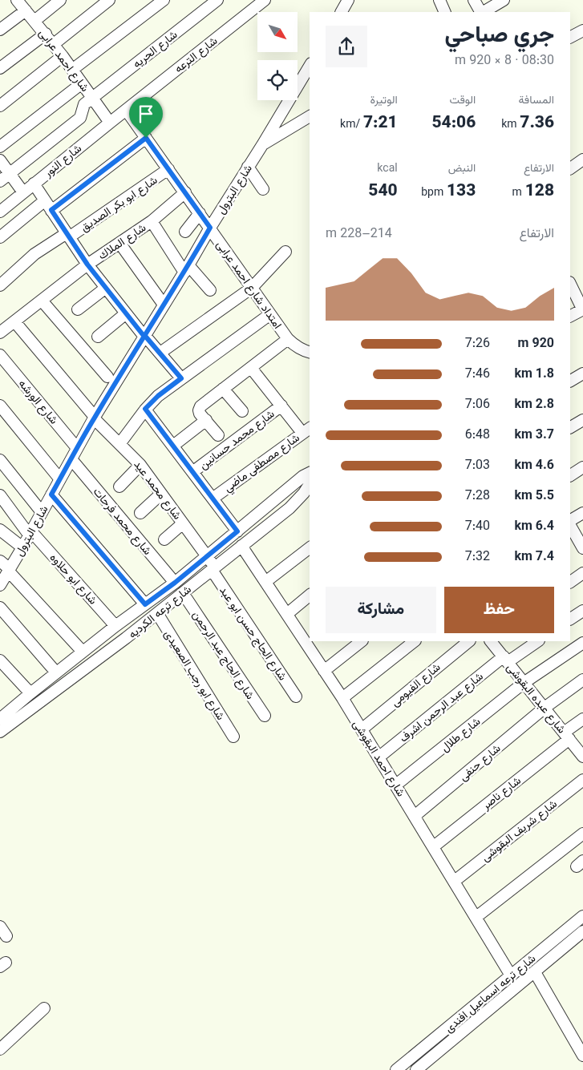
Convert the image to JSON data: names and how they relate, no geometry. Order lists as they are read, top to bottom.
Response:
{
  "streets": {
    "street": [
      "شارع الحريه",
      "شارع الترعه",
      "شارع احمد عرابى",
      "شارع النور",
      "شارع البترول",
      "شارع ابو بكر الصديق",
      "شارع الملاك",
      "امتداد شارع احمد عرابى",
      "شارع الورشه",
      "شارع محمد حسانين",
      "شارع مصطفى ماضي",
      "شارع محمد عيد",
      "شارع محمد فرحات",
      "شارع ابو حلاوه",
      "شارع ترعه الكرديه",
      "شارع الحاج حسن ابو عبد",
      "شارع الحاج عبد الرحمن",
      "شارع ابو رجب الصعيدى",
      "شارع الفيومى",
      "شارع عبده البقوشى",
      "شارع عبد الرحمن اشرف",
      "شارع طلال",
      "شارع احمد البقوشى",
      "شارع حنفى",
      "شارع ناصر",
      "شارع شريف البقوشى",
      "شارع ترعه اسماعيل افندى"
    ]
  },
  "crossings": [
    ["شارع الحريه", "شارع احمد عرابى"],
    ["شارع الترعه", "شارع النور"],
    ["شارع الترعه", "امتداد شارع احمد عرابى"],
    ["شارع احمد عرابى", "شارع النور"],
    ["شارع النور", "امتداد شارع احمد عرابى"],
    ["شارع البترول", "امتداد شارع احمد عرابى"],
    ["شارع البترول", "شارع الورشه"],
    ["شارع البترول", "شارع محمد عيد"],
    ["شارع البترول", "شارع محمد فرحات"],
    ["شارع البترول", "شارع ابو حلاوه"],
    ["شارع ابو بكر الصديق", "امتداد شارع احمد عرابى"],
    ["شارع الملاك", "امتداد شارع احمد عرابى"],
    ["شارع الملاك", "شارع محمد عيد"],
    ["شارع محمد عيد", "شارع ترعه الكرديه"],
    ["شارع محمد عيد", "شارع الحاج حسن ابو عبد"],
    ["شارع محمد فرحات", "شارع ترعه الكرديه"],
    ["شارع ابو حلاوه", "شارع ترعه الكرديه"],
    ["شارع ترعه الكرديه", "شارع الحاج حسن ابو عبد"],
    ["شارع ترعه الكرديه", "شارع الحاج عبد الرحمن"],
    ["شارع ترعه الكرديه", "شارع ابو رجب الصعيدى"],
    ["شارع ترعه الكرديه", "شارع احمد البقوشى"],
    ["شارع الفيومى", "شارع احمد البقوشى"],
    ["شارع عبده البقوشى", "شارع عبد الرحمن اشرف"],
    ["شارع عبده البقوشى", "شارع طلال"],
    ["شارع عبده البقوشى", "شارع حنفى"],
    ["شارع عبده البقوشى", "شارع ناصر"],
    ["شارع عبد الرحمن اشرف", "شارع احمد البقوشى"],
    ["شارع طلال", "شارع احمد البقوشى"],
    ["شارع احمد البقوشى", "شارع حنفى"],
    ["شارع احمد البقوشى", "شارع ناصر"],
    ["شارع احمد البقوشى", "شارع شريف البقوشى"],
    ["شارع احمد البقوشى", "شارع ترعه اسماعيل افندى"]
  ],
  "north": "bottom right",
  "page": {
    "heading": ["جري صباحي", "08:30 · 8 × 920 m"],
    "stats": [
      ["المسافة", "7.36 km"],
      ["الوقت", "54:06"],
      ["الوتيرة", "7:21 /km"],
      ["الارتفاع", "128 m"],
      ["النبض", "133 bpm"],
      ["kcal", "540"]
    ],
    "chart": ["الارتفاع", "214–228 m"],
    "list": [
      {
        "name": "920 m",
        "note": "7:26"
      },
      {
        "name": "1.8 km",
        "note": "7:46"
      },
      {
        "name": "2.8 km",
        "note": "7:06"
      },
      {
        "name": "3.7 km",
        "note": "6:48"
      },
      {
        "name": "4.6 km",
        "note": "7:03"
      },
      {
        "name": "5.5 km",
        "note": "7:28"
      },
      {
        "name": "6.4 km",
        "note": "7:40"
      },
      {
        "name": "7.4 km",
        "note": "7:32"
      }
    ],
    "buttons": ["حفظ", "مشاركة"]
  }
}
